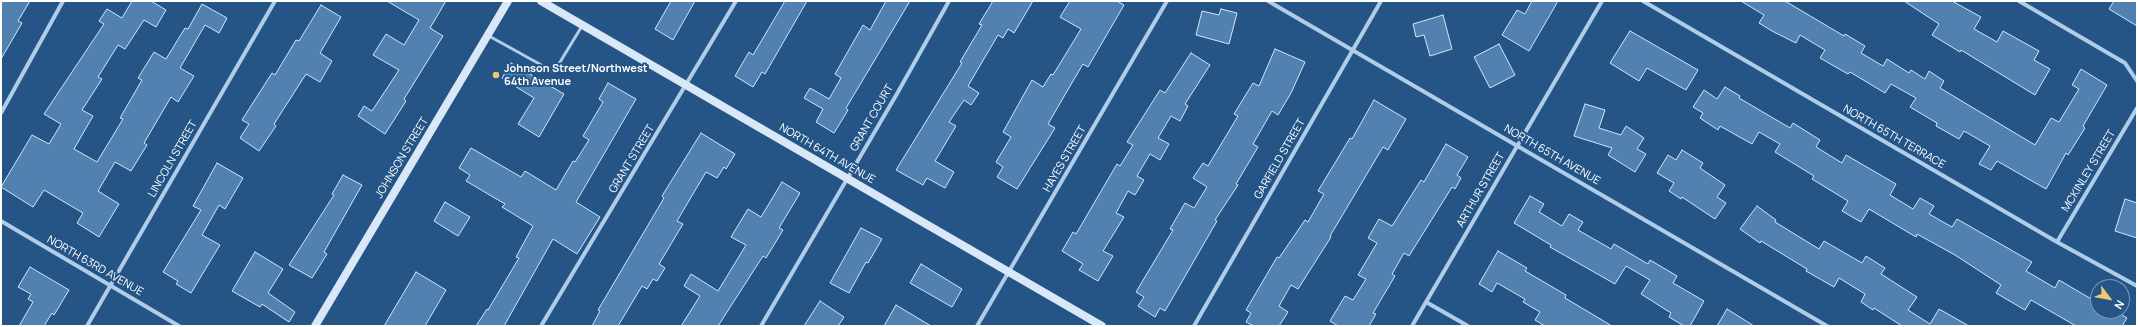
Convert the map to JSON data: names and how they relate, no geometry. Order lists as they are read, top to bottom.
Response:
{
  "streets": {
    "street": [
      "GRANT COURT",
      "NORTH 65TH TERRACE",
      "NORTH 64TH AVENUE",
      "NORTH 65TH AVENUE",
      "JOHNSON STREET",
      "LINCOLN STREET",
      "GRANT STREET",
      "HAYES STREET",
      "GARFIELD STREET",
      "MCKINLEY STREET",
      "ARTHUR STREET",
      "NORTH 63RD AVENUE"
    ]
  },
  "crossings": [
    ["GRANT COURT", "NORTH 64TH AVENUE"],
    ["NORTH 65TH TERRACE", "MCKINLEY STREET"],
    ["NORTH 64TH AVENUE", "GRANT STREET"],
    ["NORTH 64TH AVENUE", "HAYES STREET"],
    ["NORTH 65TH AVENUE", "GARFIELD STREET"],
    ["NORTH 65TH AVENUE", "ARTHUR STREET"],
    ["LINCOLN STREET", "NORTH 63RD AVENUE"]
  ],
  "places": ["Johnson Street/Northwest 64th Avenue"],
  "north": "bottom right"
}
